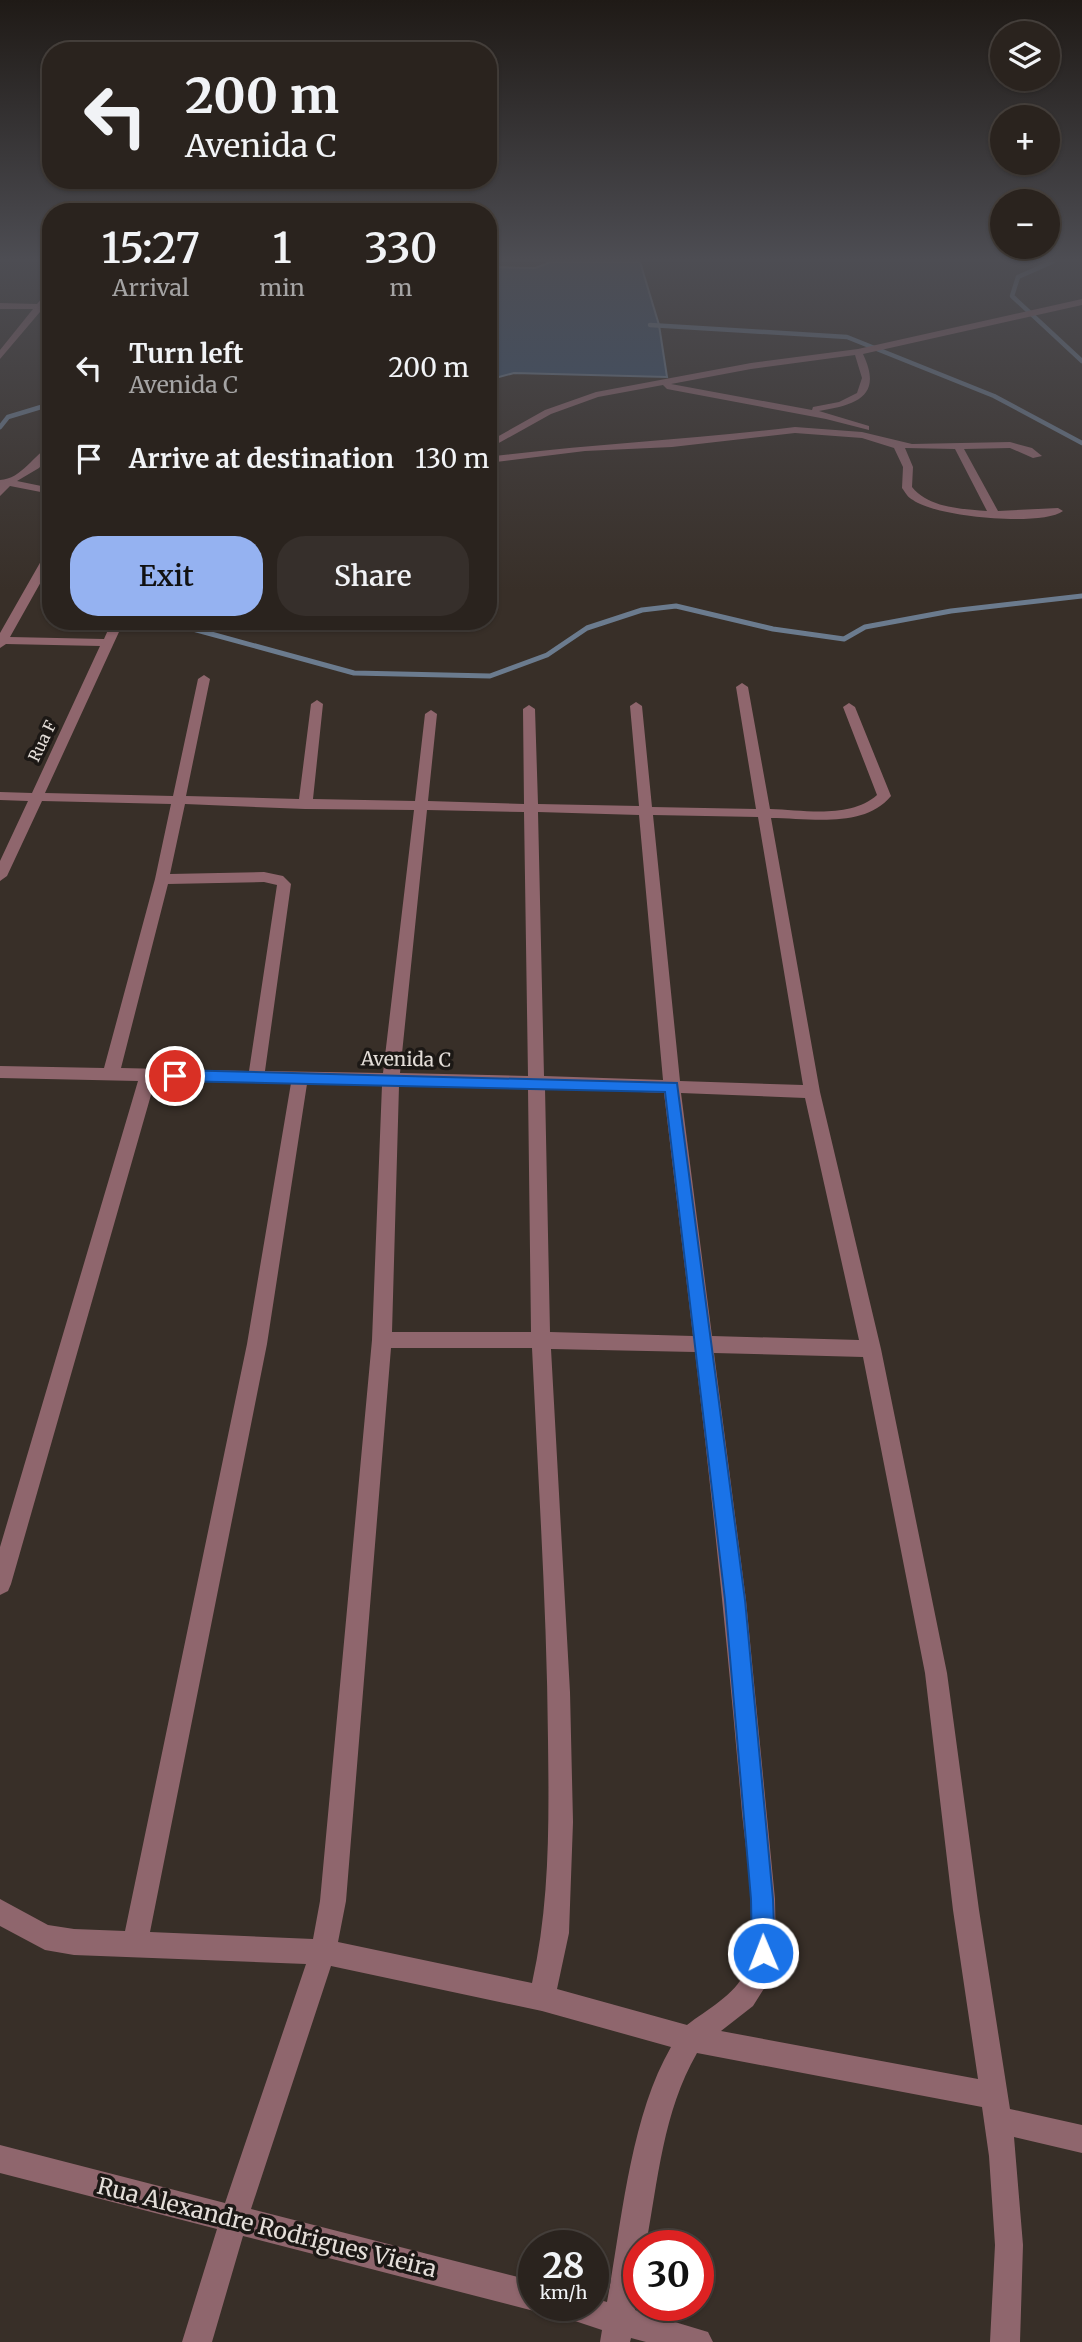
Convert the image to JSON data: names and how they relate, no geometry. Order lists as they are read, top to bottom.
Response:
{
  "streets": {
    "street": ["Rua F", "Avenida C", "Rua Alexandre Rodrigues Vieira"]
  },
  "page": {
    "map_buttons": ["+", "−"],
    "turn": ["200 m", "Avenida C"],
    "eta": [
      "15:27",
      "Arrival",
      "1",
      "min",
      "330",
      "m"
    ],
    "list": [
      {
        "name": "Turn left",
        "note": "Avenida C",
        "value": "200 m"
      },
      {
        "name": "Arrive at destination",
        "value": "130 m"
      }
    ],
    "buttons": ["Exit", "Share"],
    "speed": "28 km/h",
    "limit": "30"
  }
}
